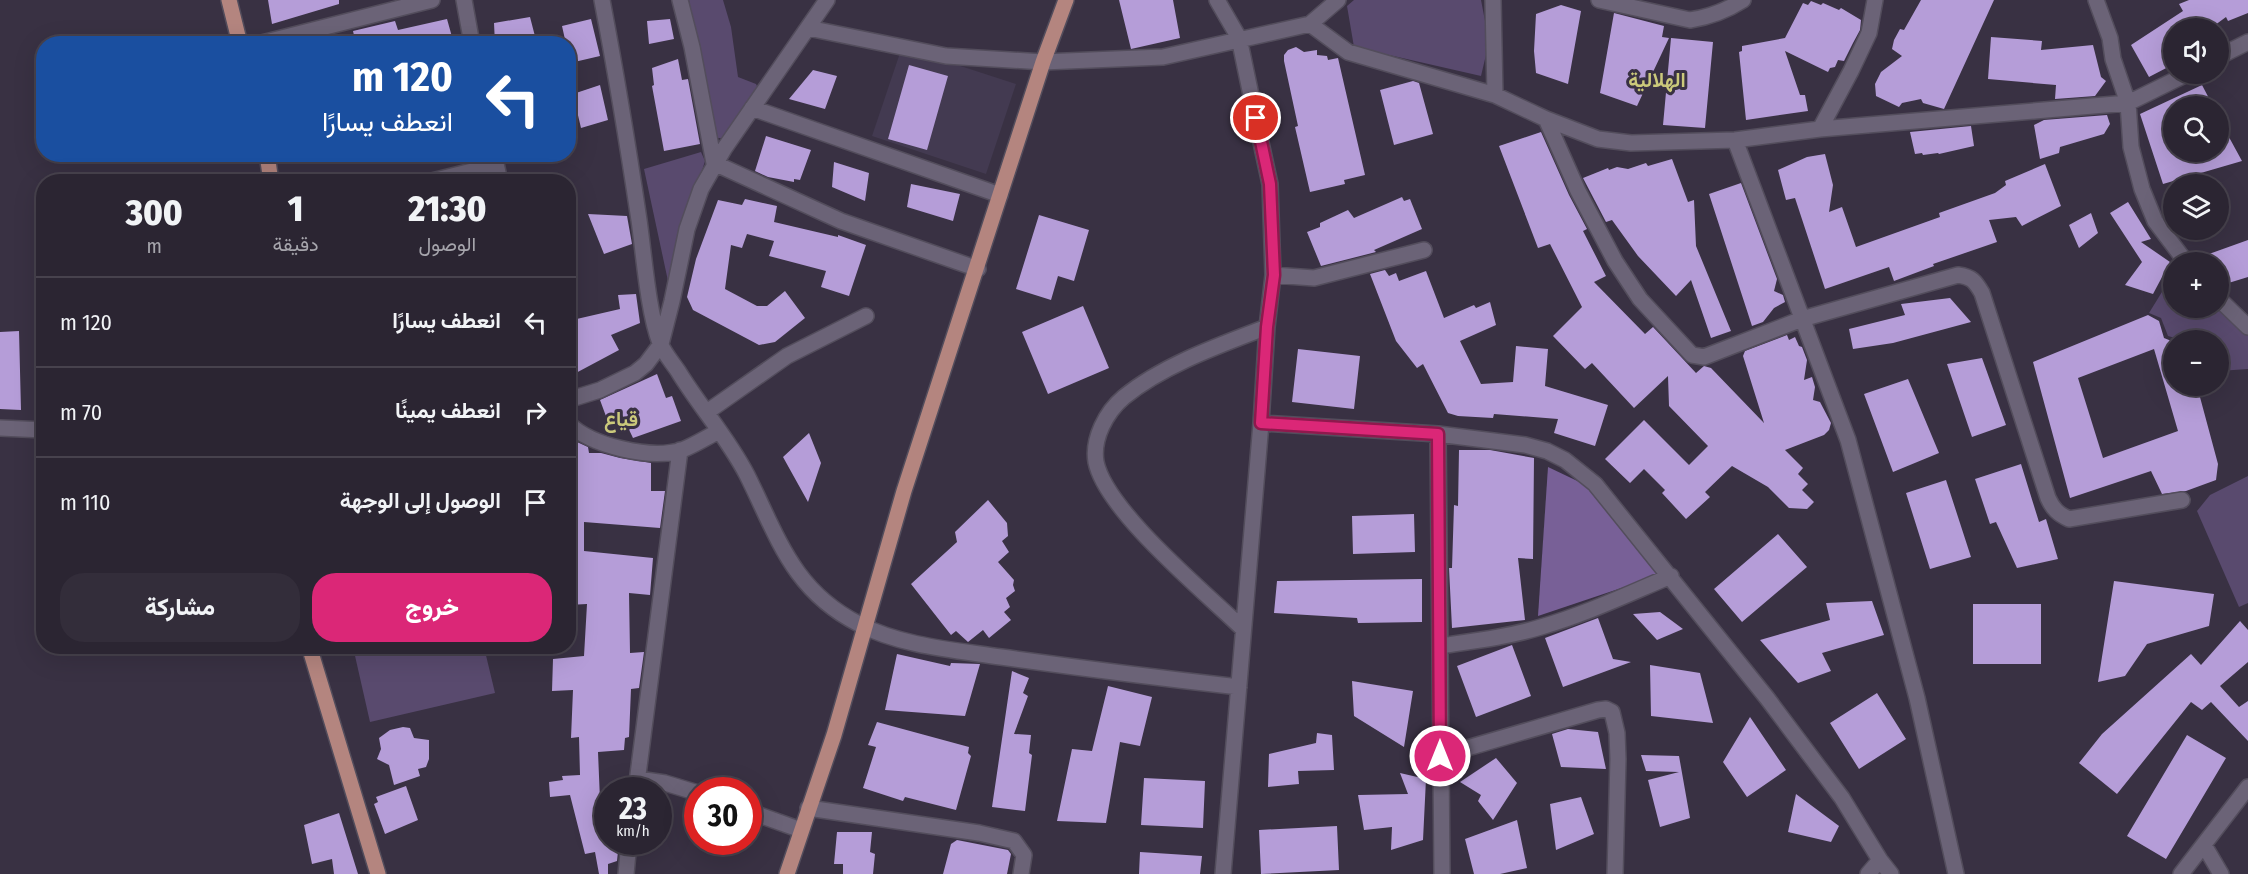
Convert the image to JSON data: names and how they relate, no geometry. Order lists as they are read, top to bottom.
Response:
{
  "districts": ["الهلالية", "قياع"],
  "page": {
    "map_buttons": ["+", "−"],
    "turn": ["120 m", "انعطف يسارًا"],
    "eta": [
      "21:30",
      "الوصول",
      "1",
      "دقيقة",
      "300",
      "m"
    ],
    "list": [
      {
        "name": "انعطف يسارًا",
        "value": "120 m"
      },
      {
        "name": "انعطف يمينًا",
        "value": "70 m"
      },
      {
        "name": "الوصول إلى الوجهة",
        "value": "110 m"
      }
    ],
    "buttons": ["خروج", "مشاركة"],
    "speed": "23 km/h",
    "limit": "30"
  }
}
